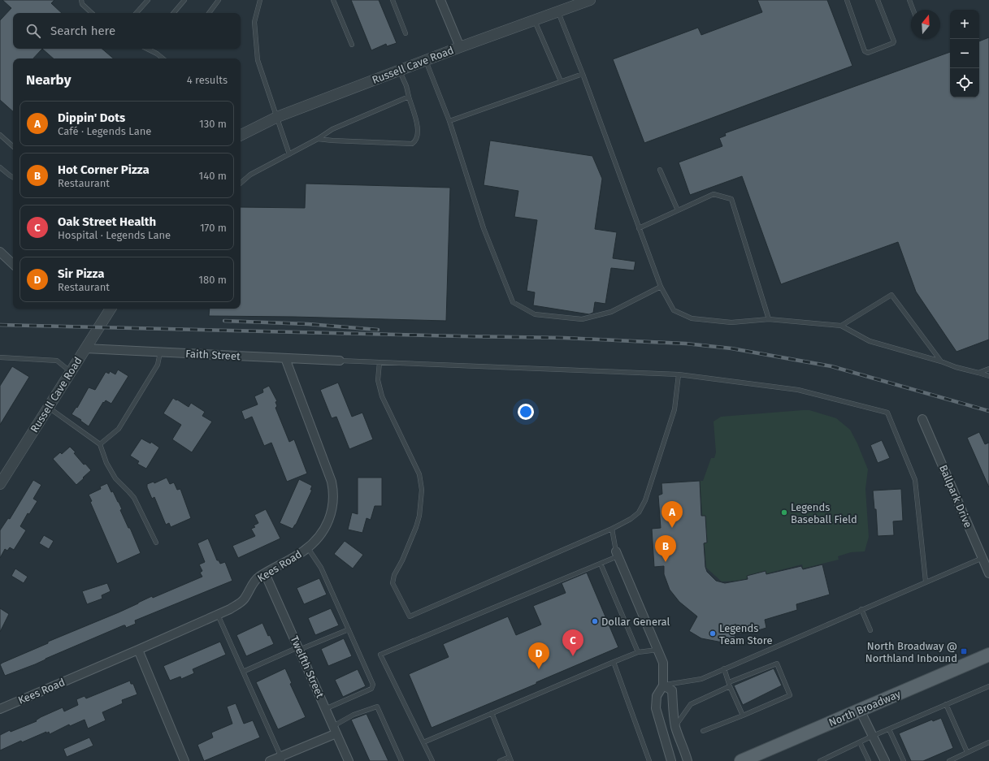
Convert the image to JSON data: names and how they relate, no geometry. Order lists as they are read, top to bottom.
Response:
{
  "streets": {
    "main road": ["North Broadway"],
    "street": [
      "Russell Cave Road",
      "Faith Street",
      "Ballpark Drive",
      "Kees Road",
      "Twelfth Street"
    ]
  },
  "crossings": [
    ["Russell Cave Road", "Faith Street"],
    ["Faith Street", "Kees Road"],
    ["Kees Road", "Twelfth Street"]
  ],
  "places": {
    "other": ["Legends Baseball Field", "Dollar General", "Legends Team Store"],
    "transit": ["North Broadway @ Northland Inbound"]
  },
  "north": "top",
  "page": {
    "map_buttons": ["+", "−"],
    "search": "Search here",
    "heading": ["Nearby", "4 results"],
    "list": [
      {
        "mark": "A",
        "name": "Dippin' Dots",
        "note": "Café · Legends Lane",
        "value": "130 m"
      },
      {
        "mark": "B",
        "name": "Hot Corner Pizza",
        "note": "Restaurant",
        "value": "140 m"
      },
      {
        "mark": "C",
        "name": "Oak Street Health",
        "note": "Hospital · Legends Lane",
        "value": "170 m"
      },
      {
        "mark": "D",
        "name": "Sir Pizza",
        "note": "Restaurant",
        "value": "180 m"
      }
    ],
    "pins": [
      "A",
      "B",
      "C",
      "D"
    ]
  }
}
